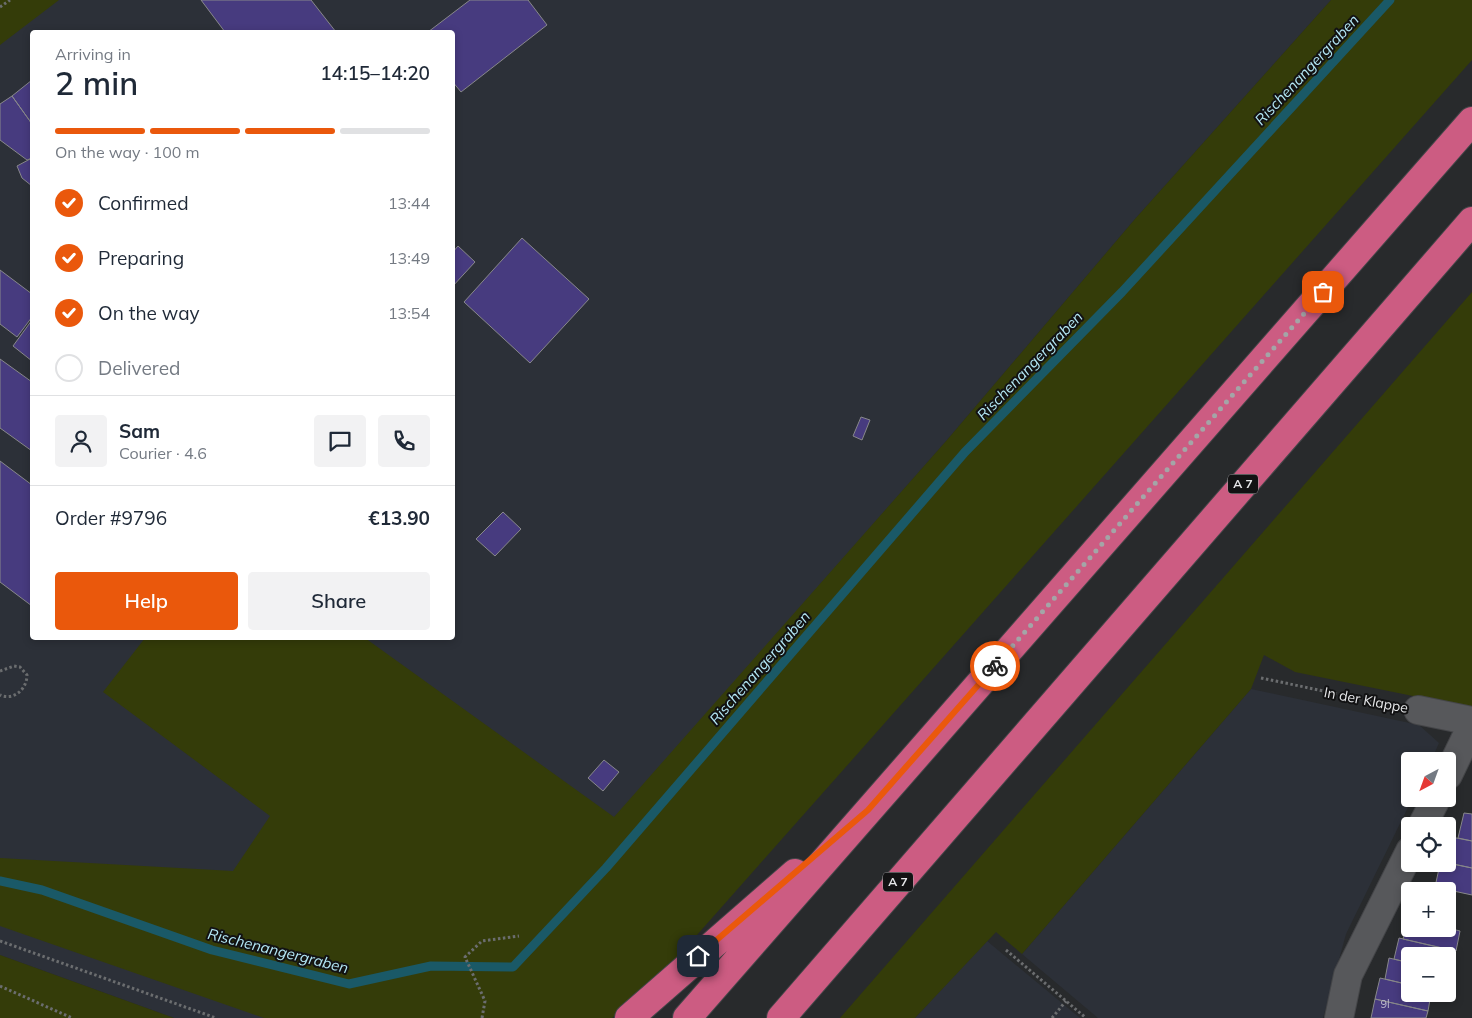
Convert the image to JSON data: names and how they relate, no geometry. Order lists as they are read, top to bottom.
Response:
{
  "streets": {
    "highway": ["A 7"],
    "lane": ["In der Klappe"]
  },
  "water": ["Rischenangergraben"],
  "house_numbers": ["9l"],
  "north": "bottom left",
  "page": {
    "heading": ["2 min", "Arriving in", "14:15–14:20"],
    "panel": [
      "Sam",
      "Courier · 4.6",
      "Order #9796",
      "€13.90"
    ],
    "bar": "On the way · 100 m",
    "list": [
      ["Confirmed", "13:44"],
      ["Preparing", "13:49"],
      ["On the way", "13:54"],
      "Delivered"
    ],
    "buttons": ["Help", "Share"],
    "map_buttons": ["+", "−"]
  }
}
